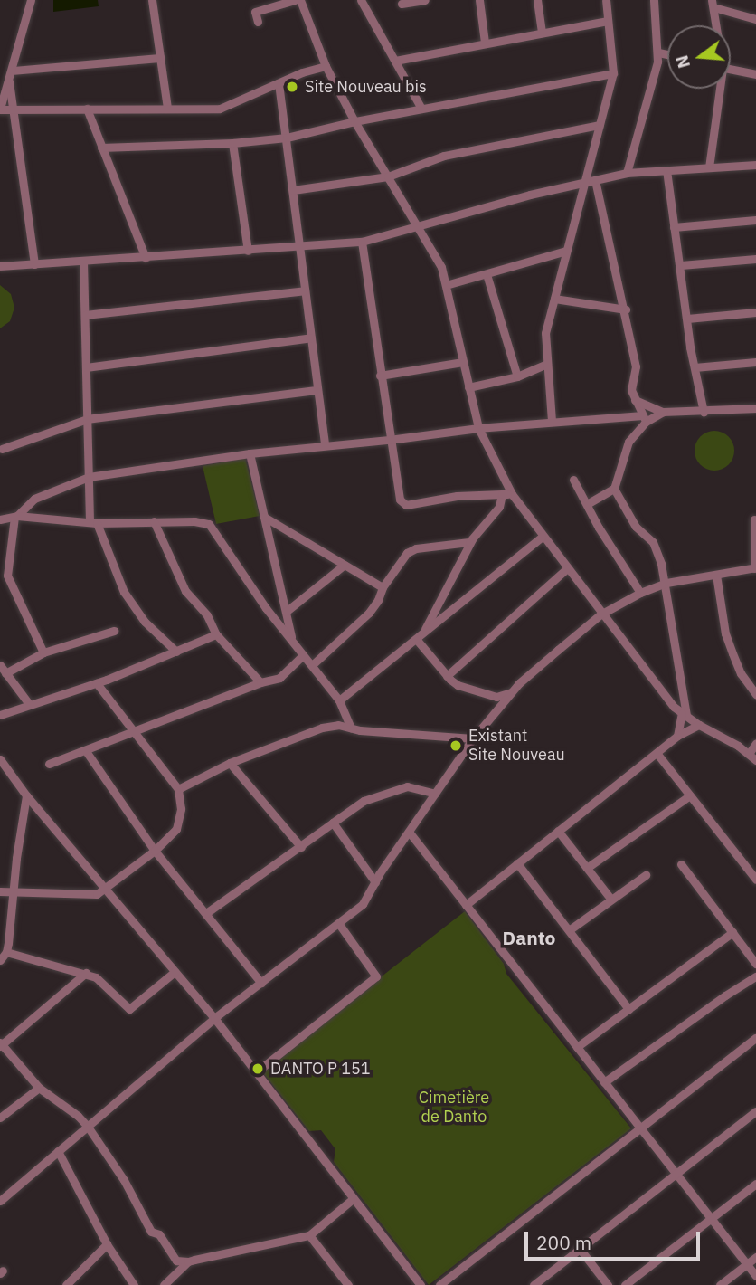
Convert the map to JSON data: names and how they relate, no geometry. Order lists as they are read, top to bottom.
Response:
{
  "districts": ["Danto"],
  "parks": ["Cimetière de Danto"],
  "places": ["Site Nouveau bis", "Existant Site Nouveau", "DANTO P 151"],
  "scale_bar": "200 m",
  "north": "left"
}
